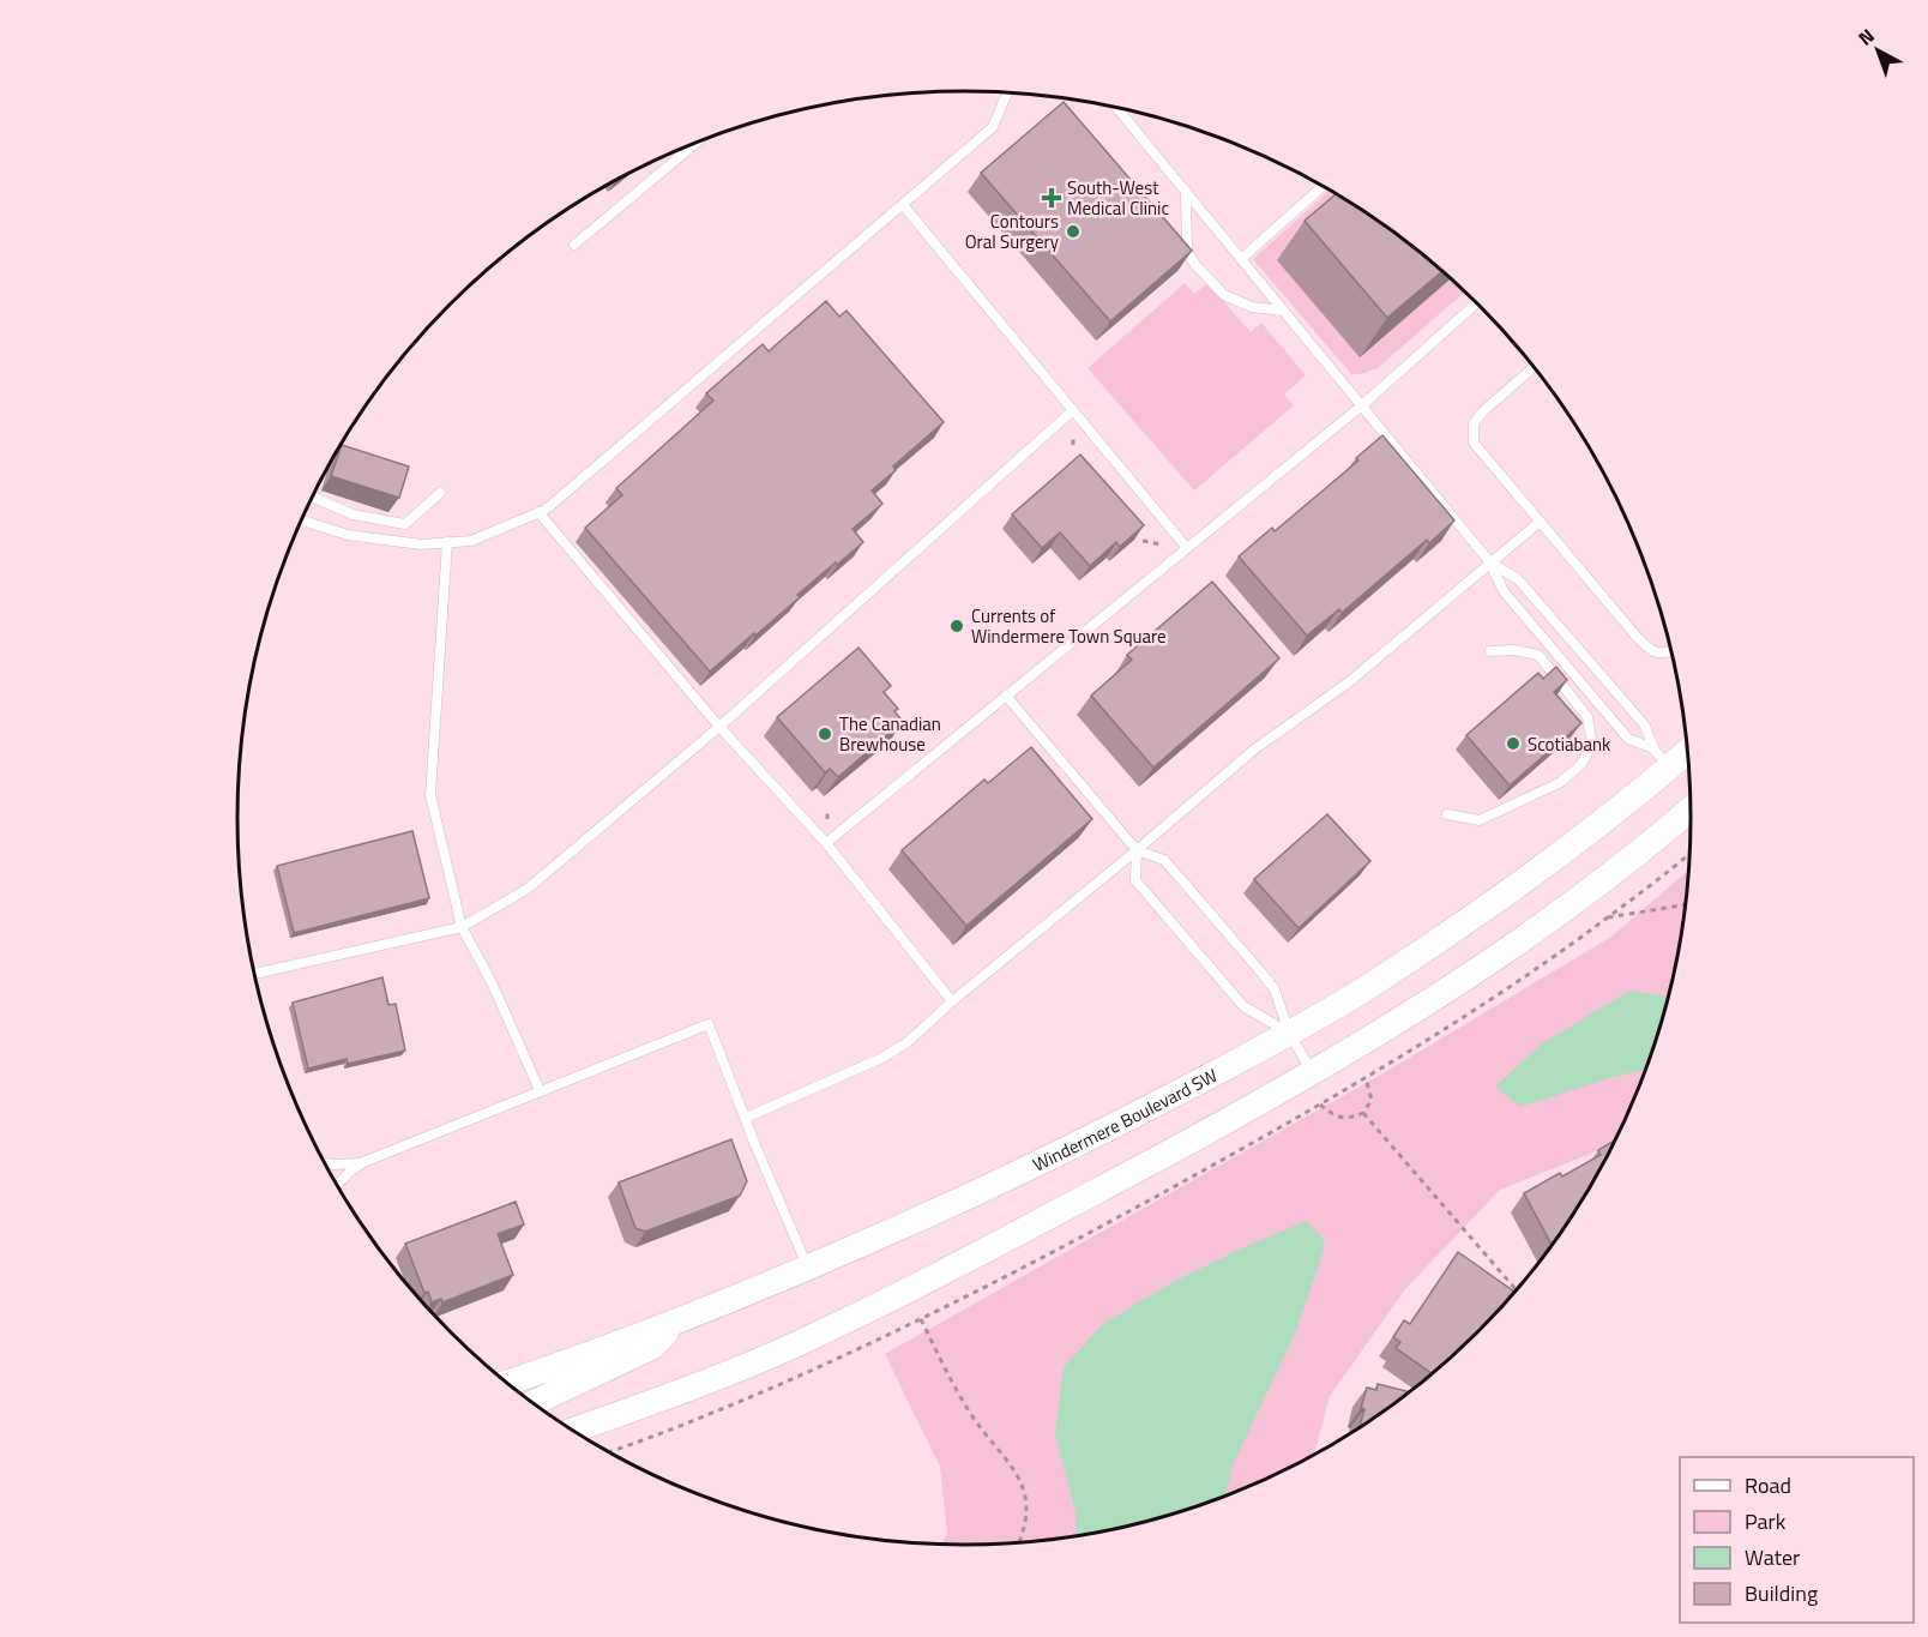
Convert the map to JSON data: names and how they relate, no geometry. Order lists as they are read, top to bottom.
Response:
{
  "streets": {
    "main road": ["Windermere Boulevard SW"]
  },
  "places": {
    "health": ["South-West Medical Clinic"],
    "other": [
      "Contours Oral Surgery",
      "Currents of Windermere Town Square",
      "The Canadian Brewhouse",
      "Scotiabank"
    ]
  },
  "legend": [
    "Road",
    "Park",
    "Water",
    "Building"
  ],
  "north": "top left"
}
